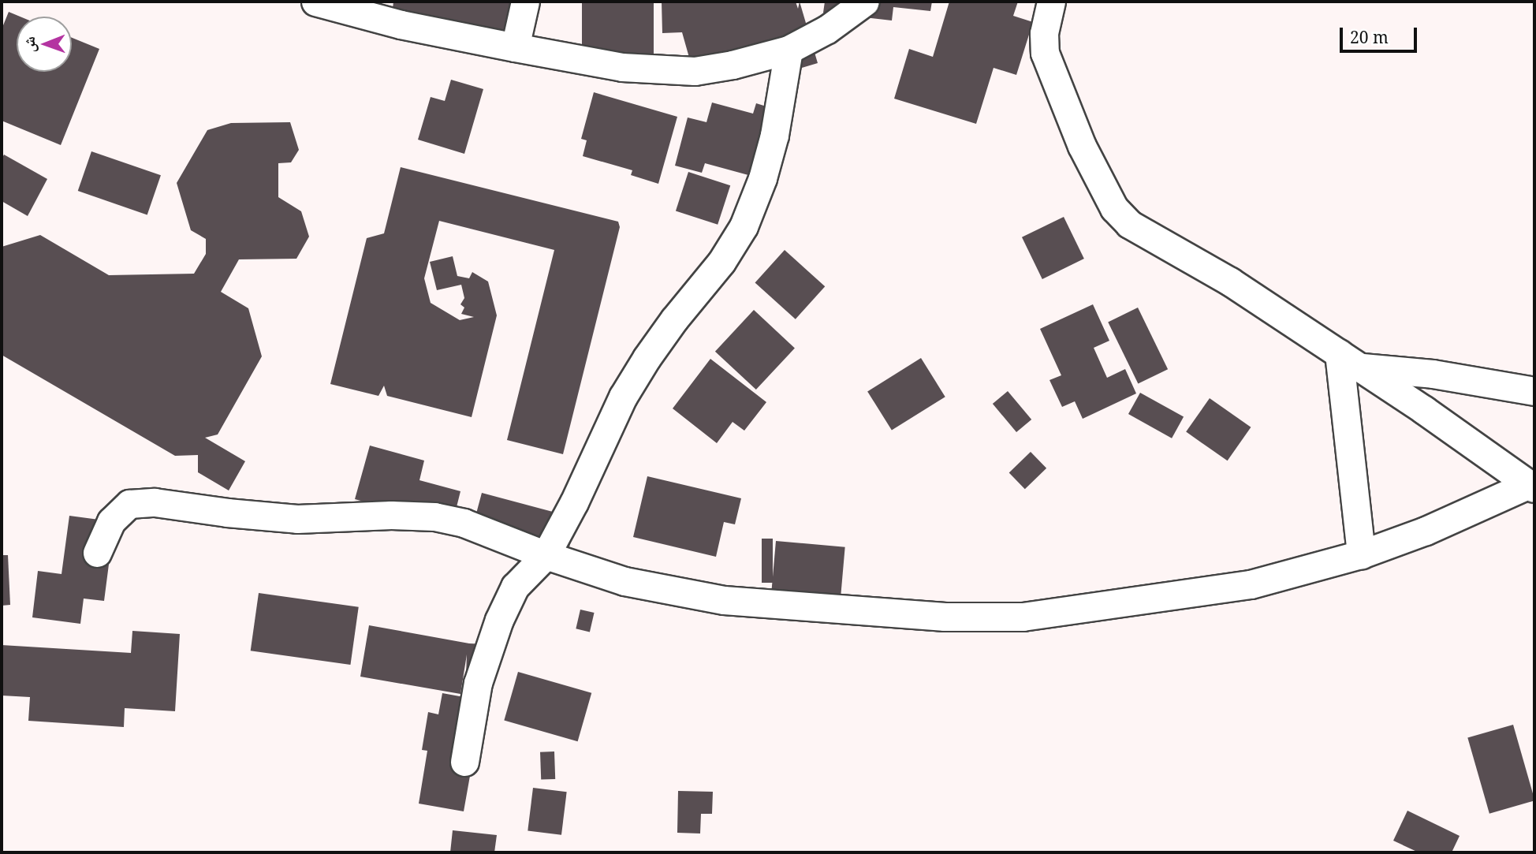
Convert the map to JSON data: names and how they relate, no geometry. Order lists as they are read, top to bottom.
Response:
{
  "scale_bar": "20 m",
  "north": "left"
}
